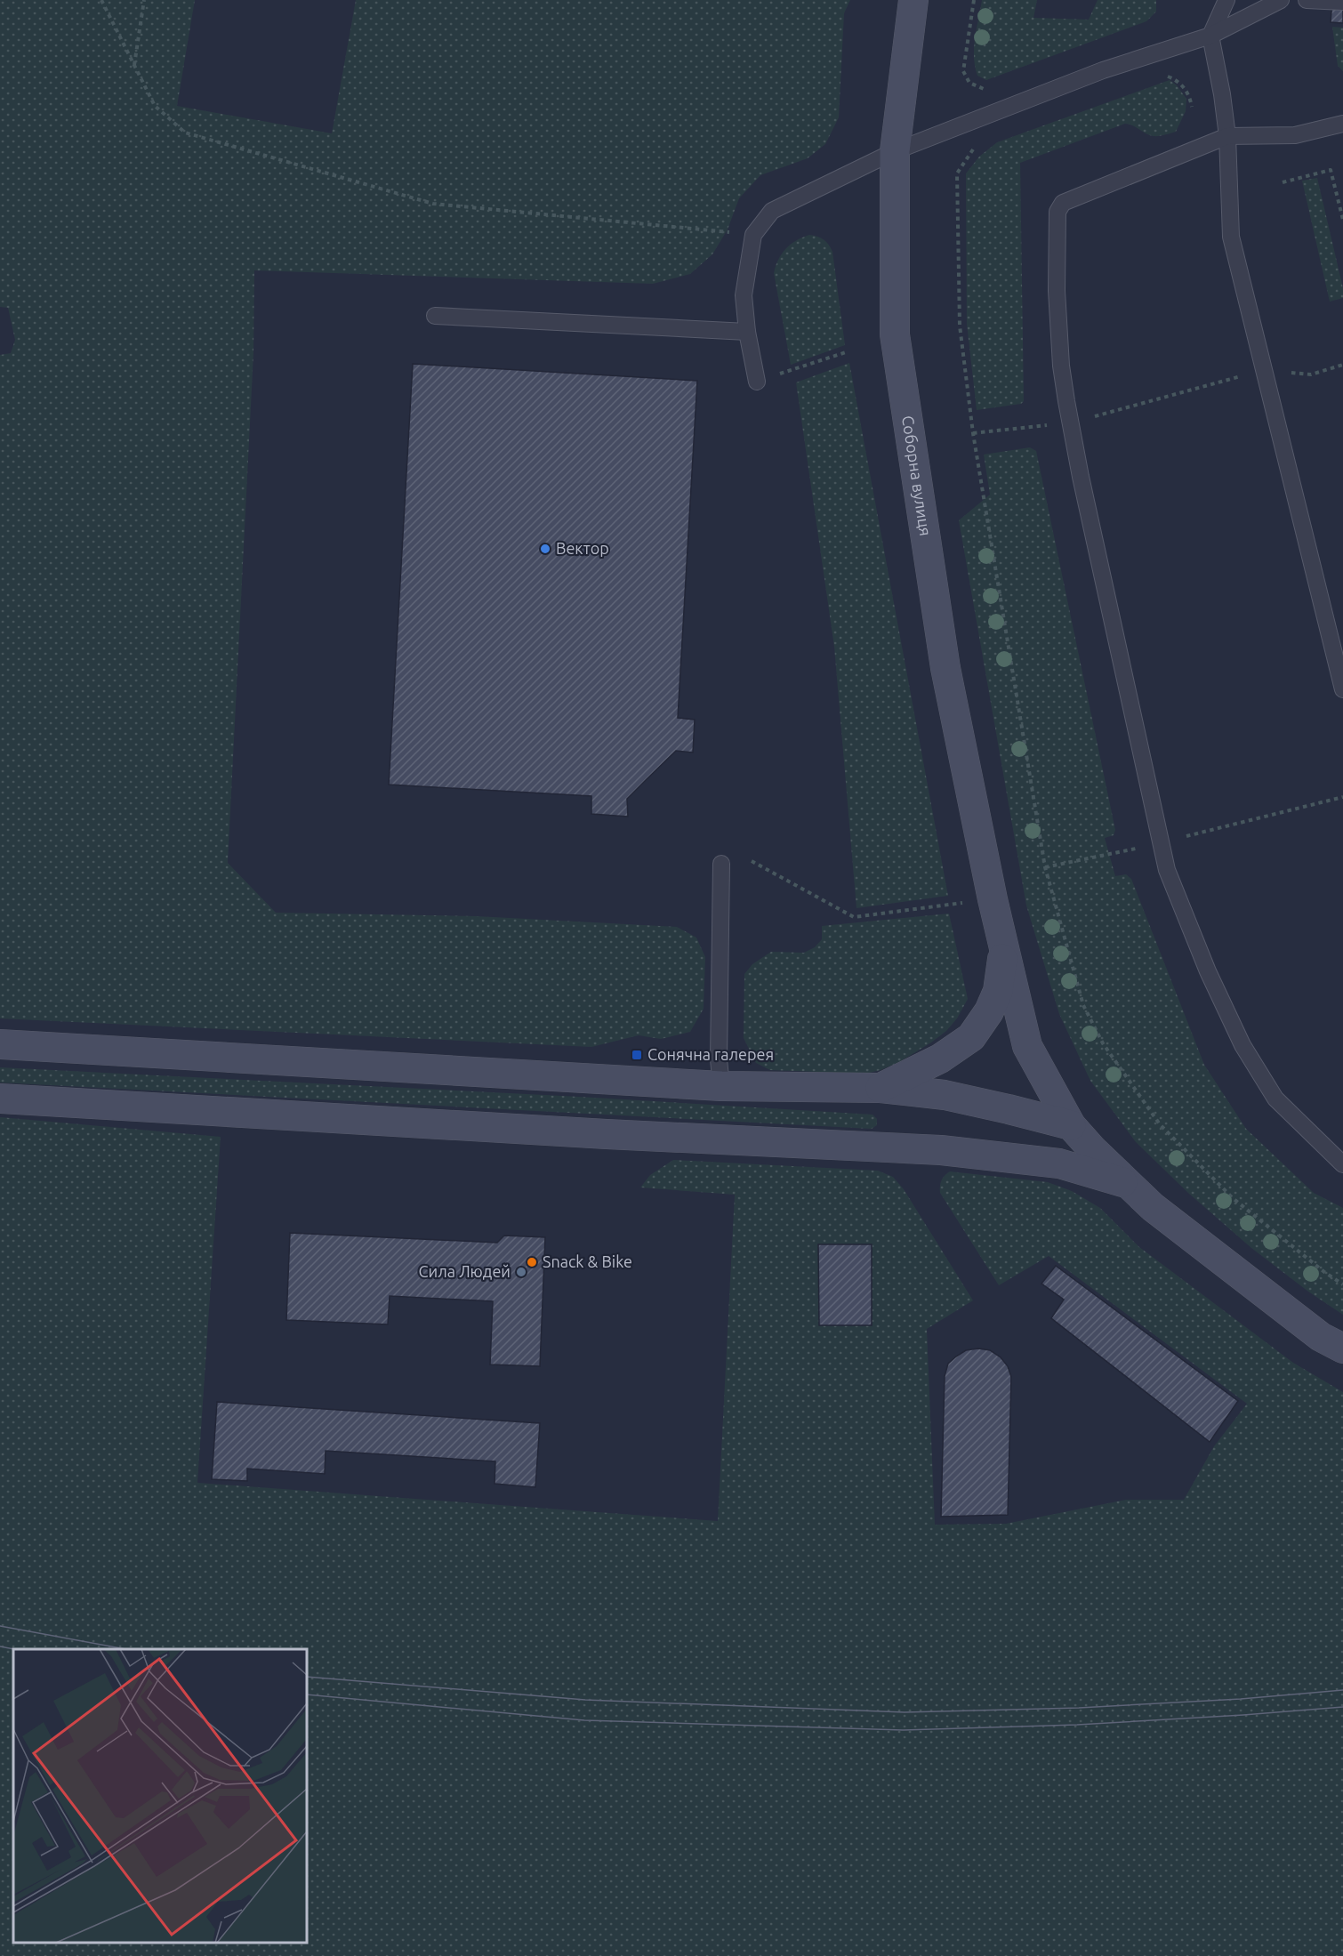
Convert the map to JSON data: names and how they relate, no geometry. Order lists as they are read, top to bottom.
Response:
{
  "streets": {
    "street": ["Соборна вулиця"]
  },
  "places": {
    "other": ["Вектор", "Snack & Bike", "Сила Людей"],
    "transit": ["Сонячна галерея"]
  }
}
